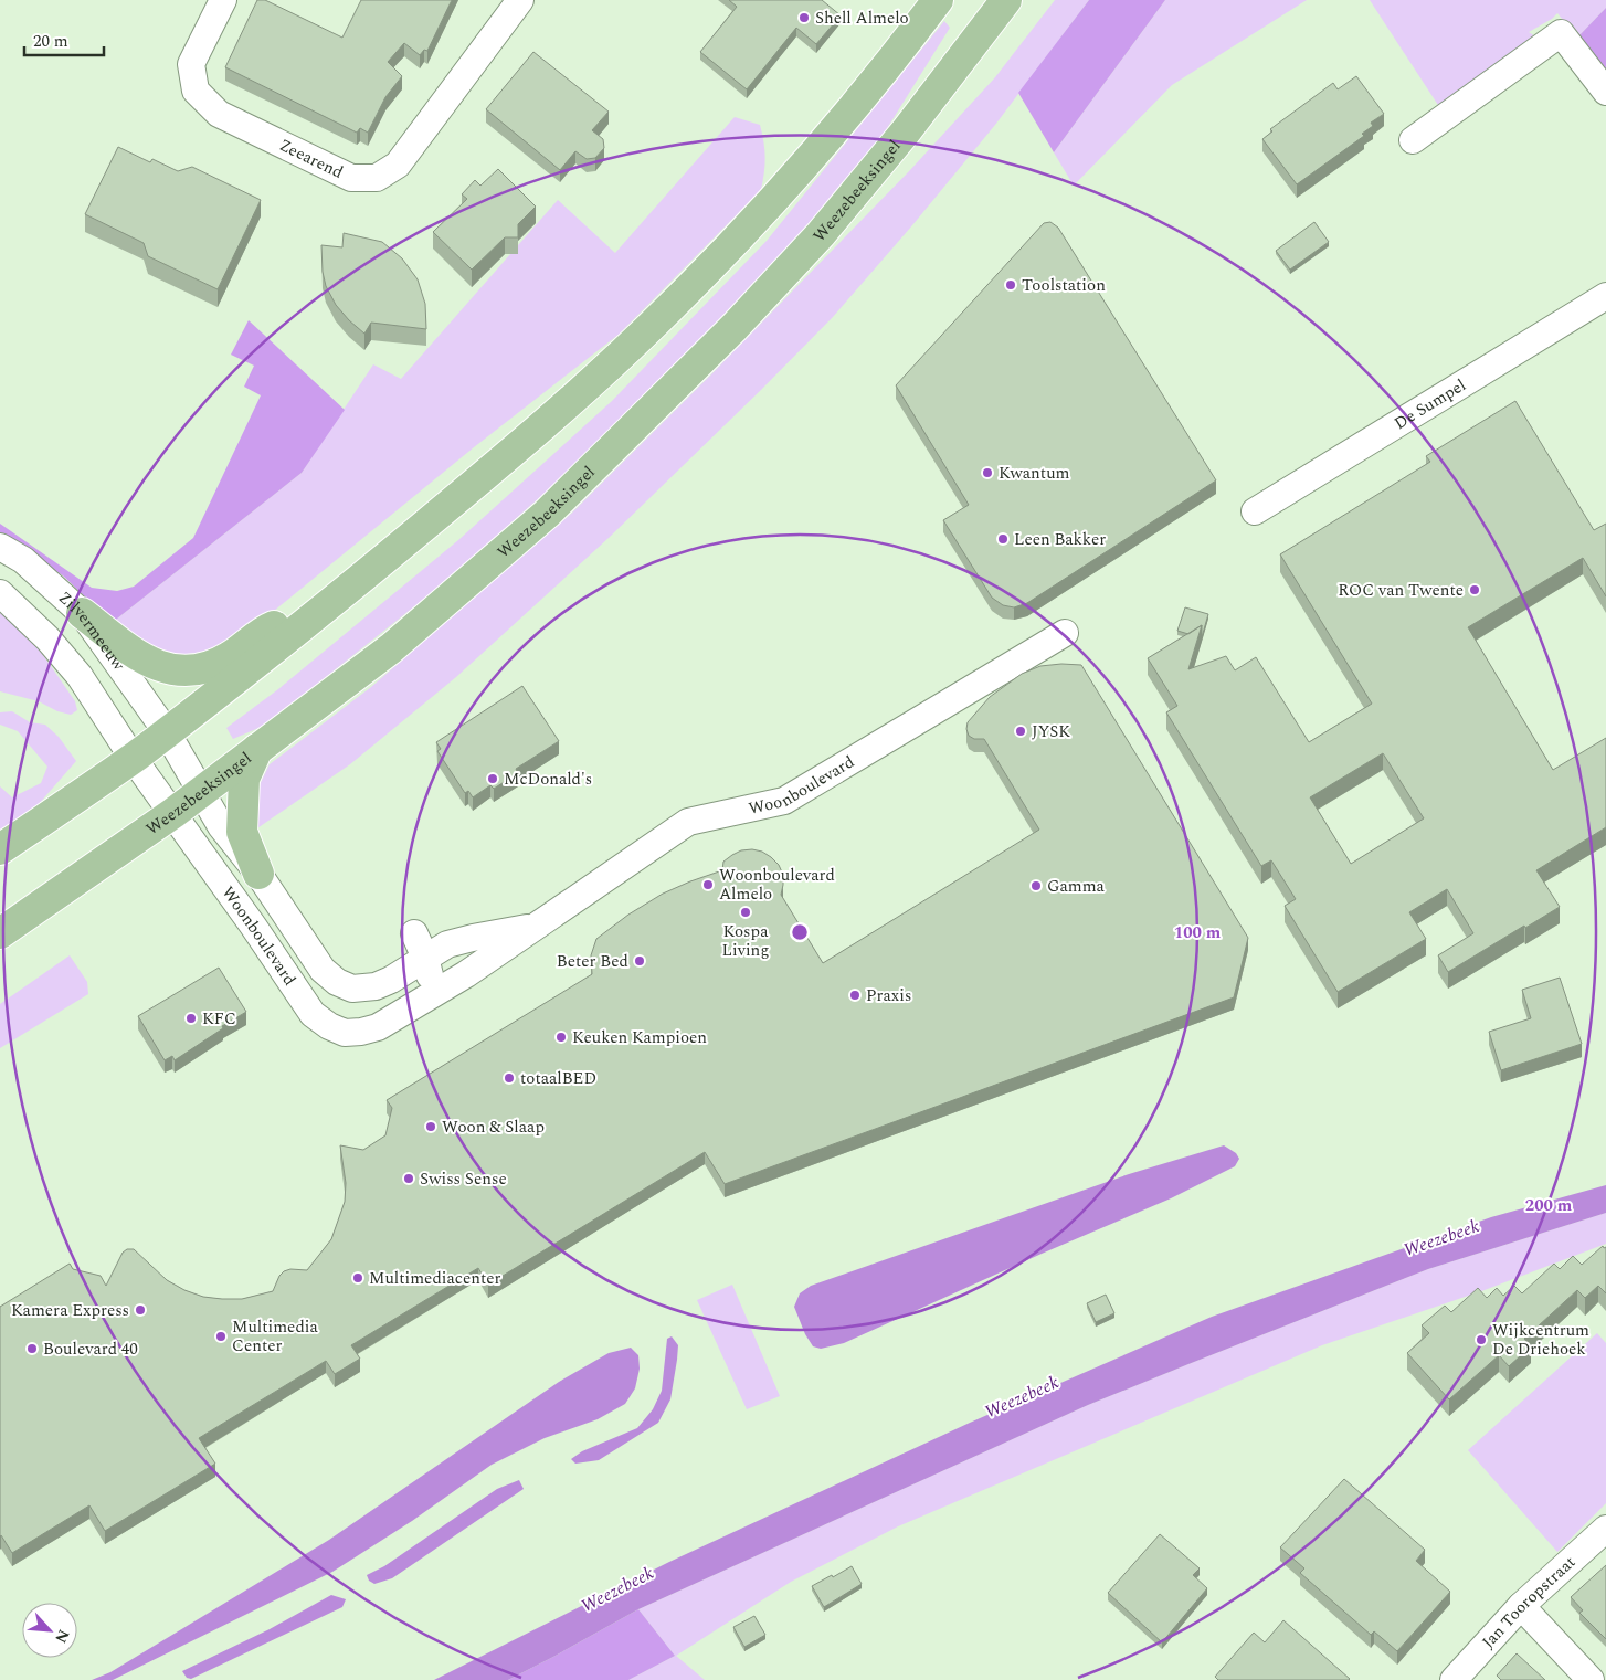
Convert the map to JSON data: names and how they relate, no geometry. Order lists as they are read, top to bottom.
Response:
{
  "streets": {
    "main road": ["Weezebeeksingel"],
    "street": [
      "Zeearend",
      "De Sumpel",
      "Zilvermeeuw",
      "Woonboulevard",
      "Jan Tooropstraat"
    ]
  },
  "crossings": [
    ["Weezebeeksingel", "Woonboulevard"],
    ["Zilvermeeuw", "Woonboulevard"]
  ],
  "water": ["Weezebeek"],
  "places": [
    "Shell Almelo",
    "Toolstation",
    "Kwantum",
    "Leen Bakker",
    "ROC van Twente",
    "JYSK",
    "McDonald's",
    "Woonboulevard Almelo",
    "Gamma",
    "Kospa Living",
    "Beter Bed",
    "Praxis",
    "KFC",
    "Keuken Kampioen",
    "totaalBED",
    "Woon & Slaap",
    "Swiss Sense",
    "Multimediacenter",
    "Kamera Express",
    "Multimedia Center",
    "Wijkcentrum De Driehoek",
    "Boulevard 40"
  ],
  "scale_bar": "20 m",
  "north": "bottom right",
  "rings": ["100 m", "200 m"]
}
